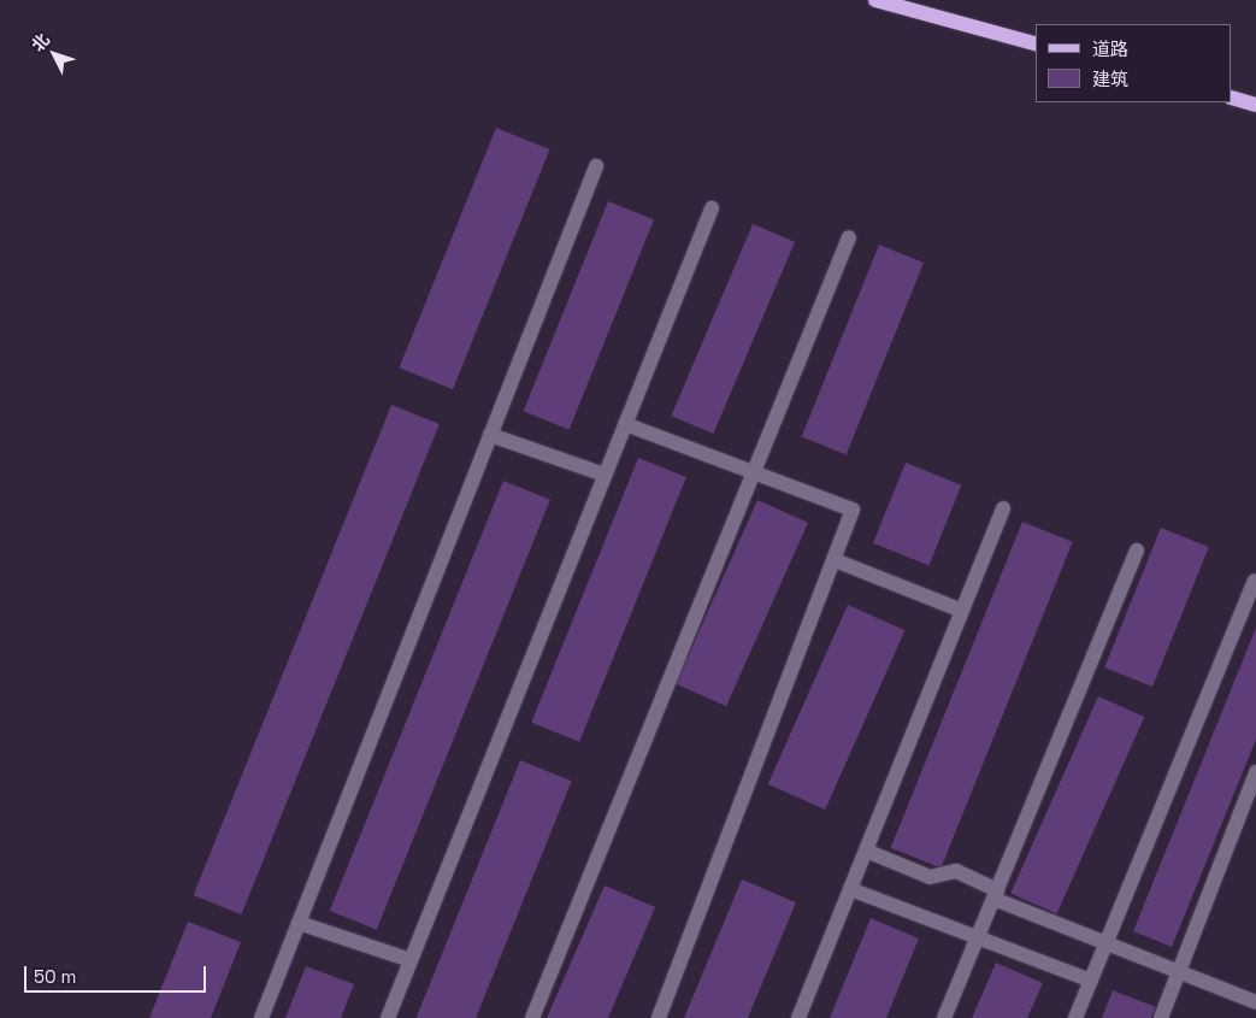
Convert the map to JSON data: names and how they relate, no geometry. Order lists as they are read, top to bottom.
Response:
{
  "legend": ["道路", "建筑"],
  "scale_bar": "50 m",
  "north": "top left"
}
